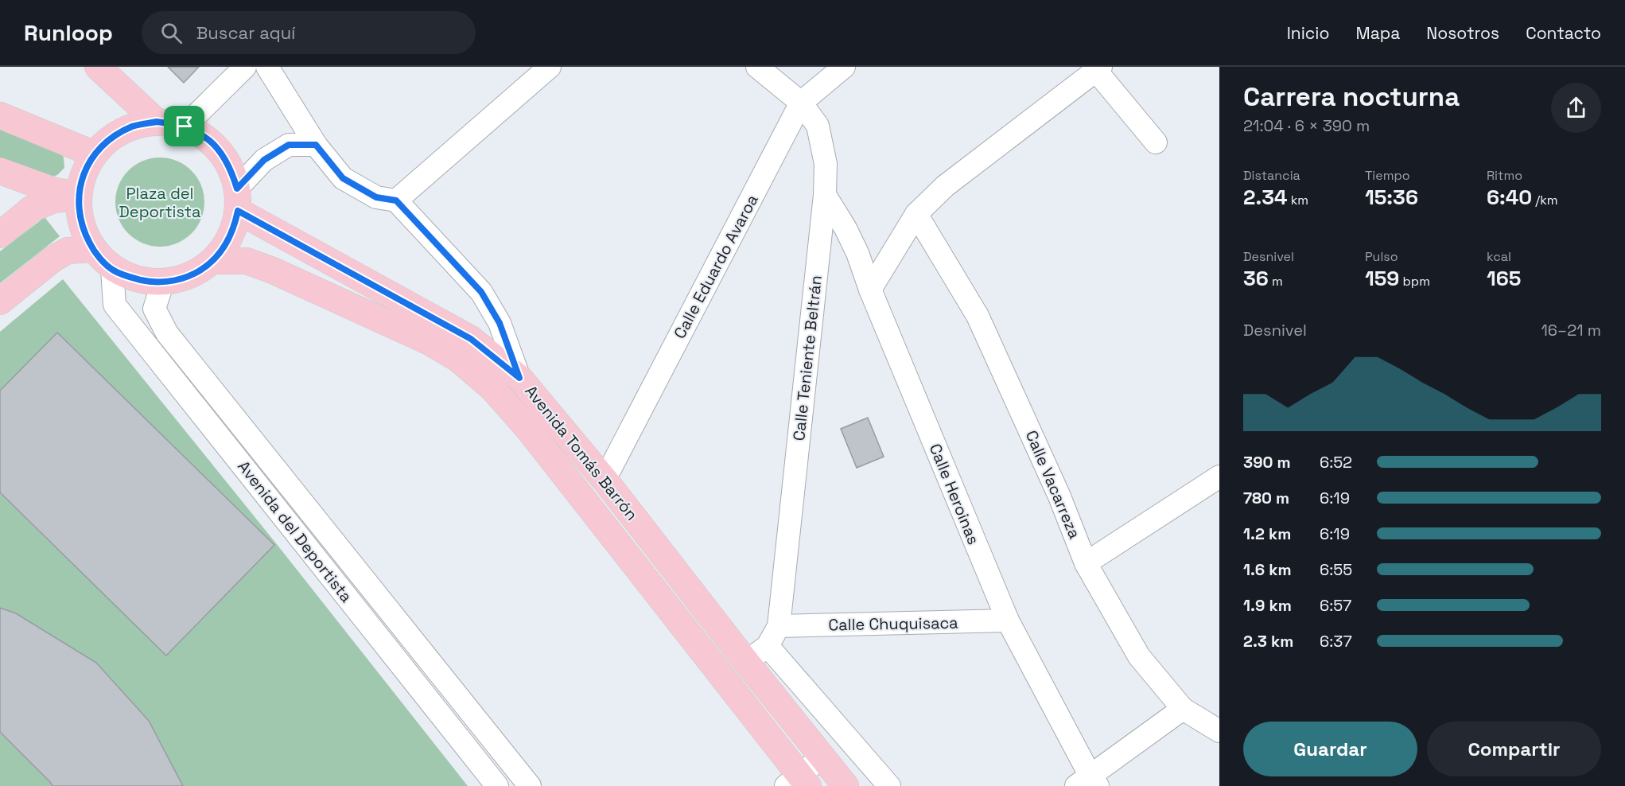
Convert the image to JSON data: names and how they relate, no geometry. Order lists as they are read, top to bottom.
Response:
{
  "streets": {
    "main road": ["Avenida Tomás Barrón"],
    "street": [
      "Calle Eduardo Avaroa",
      "Calle Teniente Beltrán",
      "Calle Vacarreza",
      "Calle Heroinas",
      "Avenida del Deportista",
      "Calle Chuquisaca"
    ]
  },
  "crossings": [
    ["Calle Eduardo Avaroa", "Calle Teniente Beltrán"],
    ["Calle Eduardo Avaroa", "Avenida Tomás Barrón"],
    ["Calle Teniente Beltrán", "Avenida Tomás Barrón"],
    ["Calle Teniente Beltrán", "Calle Heroinas"],
    ["Calle Teniente Beltrán", "Calle Chuquisaca"],
    ["Avenida Tomás Barrón", "Avenida del Deportista"],
    ["Calle Heroinas", "Calle Chuquisaca"]
  ],
  "parks": ["Plaza del Deportista"],
  "page": {
    "header": "Runloop",
    "search": "Buscar aquí",
    "nav": [
      "Inicio",
      "Mapa",
      "Nosotros",
      "Contacto"
    ],
    "heading": ["Carrera nocturna", "21:04 · 6 × 390 m"],
    "stats": [
      ["Distancia", "2.34 km"],
      ["Tiempo", "15:36"],
      ["Ritmo", "6:40 /km"],
      ["Desnivel", "36 m"],
      ["Pulso", "159 bpm"],
      ["kcal", "165"]
    ],
    "chart": ["Desnivel", "16–21 m"],
    "list": [
      {
        "name": "390 m",
        "note": "6:52"
      },
      {
        "name": "780 m",
        "note": "6:19"
      },
      {
        "name": "1.2 km",
        "note": "6:19"
      },
      {
        "name": "1.6 km",
        "note": "6:55"
      },
      {
        "name": "1.9 km",
        "note": "6:57"
      },
      {
        "name": "2.3 km",
        "note": "6:37"
      }
    ],
    "buttons": ["Guardar", "Compartir"]
  }
}
